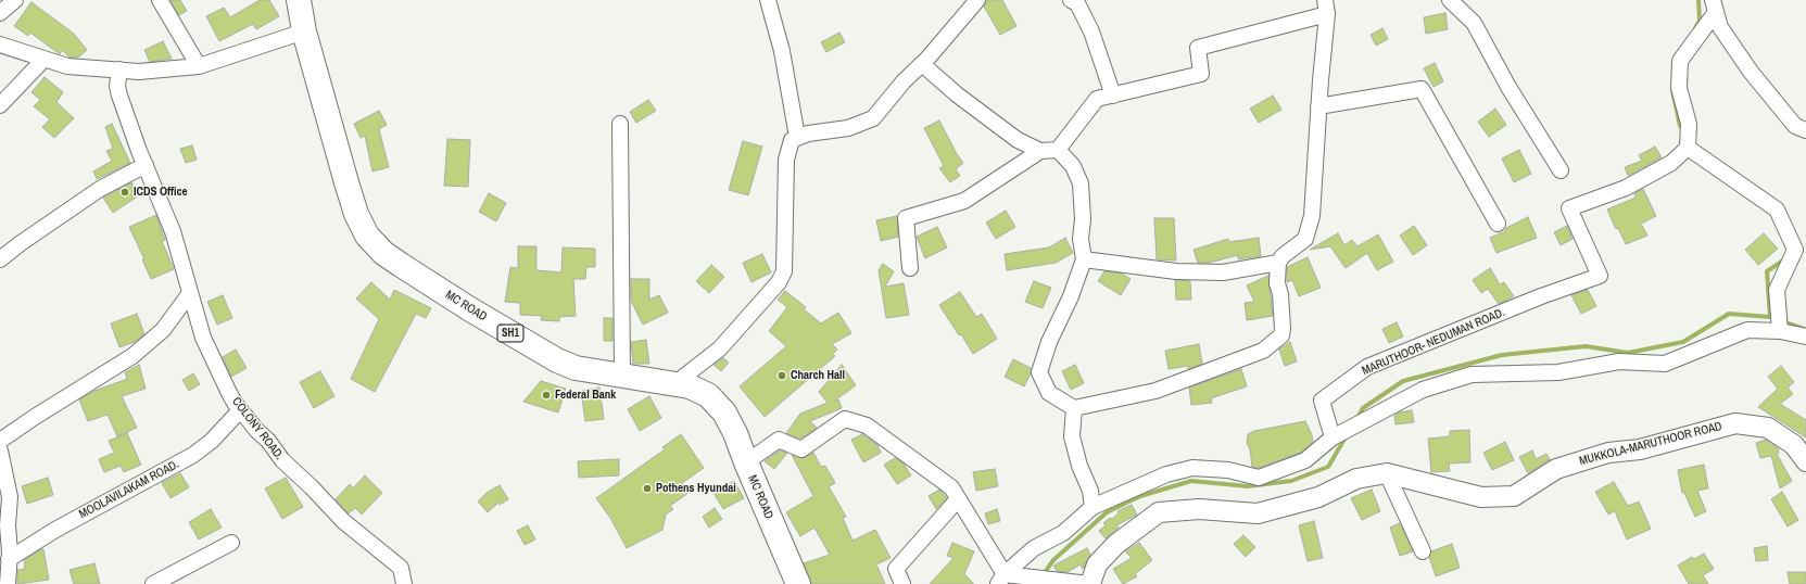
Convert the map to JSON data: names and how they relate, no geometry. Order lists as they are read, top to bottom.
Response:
{
  "streets": {
    "main road": ["MC ROAD", "SH1"],
    "street": [
      "MARUTHOOR- NEDUMAN ROAD.",
      "COLONY ROAD.",
      "MUKKOLA-MARUTHOOR ROAD",
      "MOOLAVILAKAM ROAD."
    ]
  },
  "crossings": [
    ["COLONY ROAD.", "MOOLAVILAKAM ROAD."]
  ],
  "places": [
    "ICDS Office",
    "Charch Hall",
    "Federal Bank",
    "Pothens Hyundai"
  ]
}
